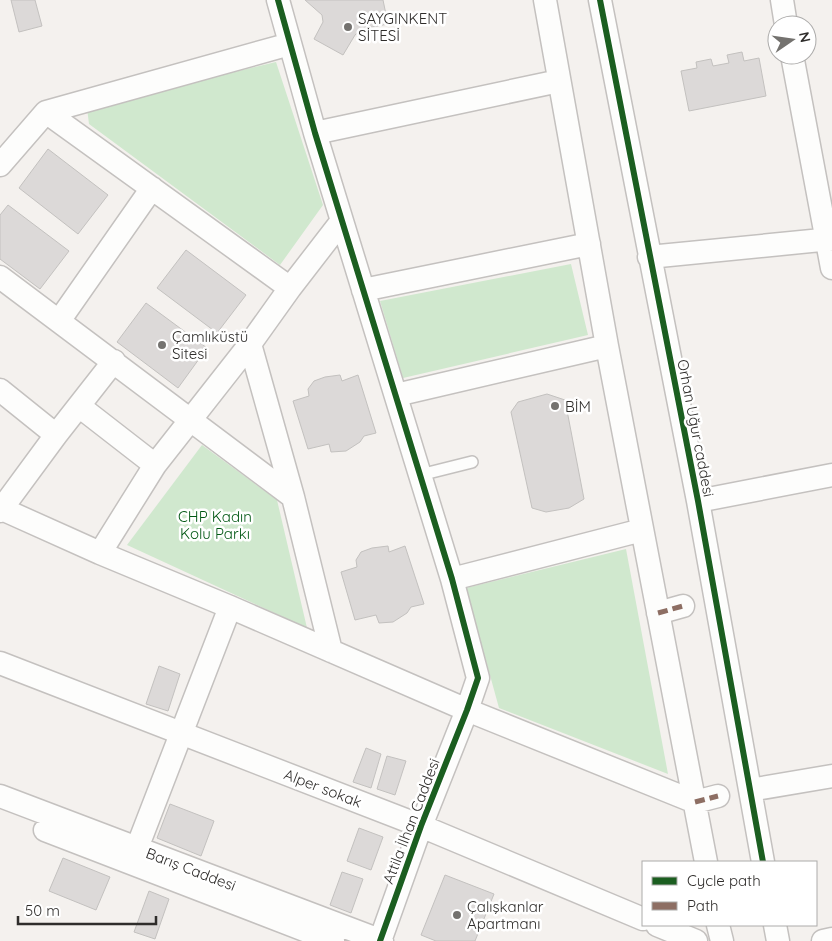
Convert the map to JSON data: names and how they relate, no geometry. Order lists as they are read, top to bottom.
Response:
{
  "streets": {
    "street": [
      "Orhan Uğur caddesi",
      "Alper sokak",
      "Attila İlhan Caddesi",
      "Barış Caddesi"
    ]
  },
  "crossings": [
    ["Alper sokak", "Attila İlhan Caddesi"],
    ["Attila İlhan Caddesi", "Barış Caddesi"]
  ],
  "parks": ["CHP Kadın Kolu Parkı"],
  "places": [
    "SAYGINKENT SİTESİ",
    "Çamlıküstü Sitesi",
    "BİM",
    "Çalışkanlar Apartmanı"
  ],
  "legend": ["Cycle path", "Path"],
  "scale_bar": "50 m",
  "north": "right"
}
